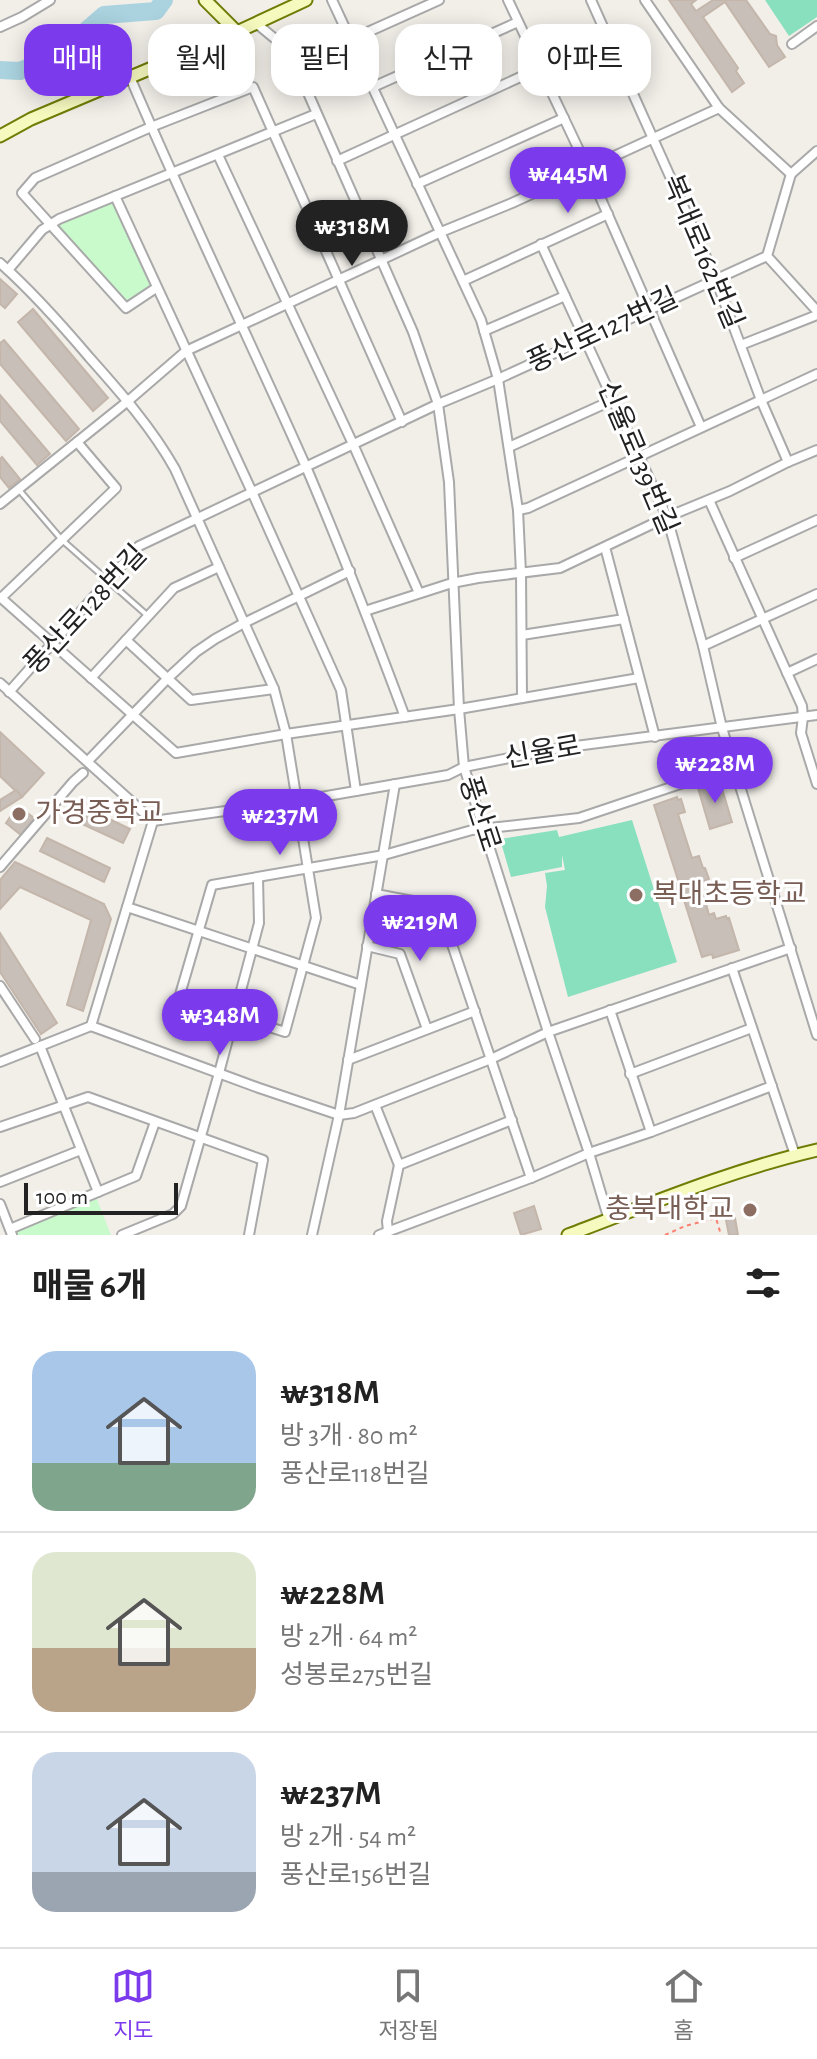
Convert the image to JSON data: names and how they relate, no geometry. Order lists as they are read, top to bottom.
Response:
{
  "streets": {
    "street": [
      "복대로162번길",
      "풍산로127번길",
      "신율로139번길",
      "풍산로128번길",
      "신율로",
      "풍산로"
    ]
  },
  "crossings": [
    ["복대로162번길", "풍산로127번길"],
    ["풍산로127번길", "신율로139번길"],
    ["풍산로127번길", "풍산로128번길"],
    ["풍산로127번길", "풍산로"],
    ["신율로139번길", "신율로"],
    ["풍산로128번길", "풍산로"],
    ["신율로", "풍산로"]
  ],
  "places": ["가경중학교", "복대초등학교", "충북대학교"],
  "scale_bar": "100 m",
  "page": {
    "chip": [
      "매매",
      "월세",
      "필터",
      "신규",
      "아파트"
    ],
    "price": [
      "₩445M",
      "₩318M",
      "₩228M",
      "₩237M",
      "₩219M",
      "₩348M"
    ],
    "scale": "100 m",
    "heading": "매물 6개",
    "list": [
      {
        "name": "₩318M",
        "note": "방 3개 · 80 m² · 풍산로118번길"
      },
      {
        "name": "₩228M",
        "note": "방 2개 · 64 m² · 성봉로275번길"
      },
      {
        "name": "₩237M",
        "note": "방 2개 · 54 m² · 풍산로156번길"
      }
    ],
    "tabs": ["지도", "저장됨", "홈"]
  }
}
